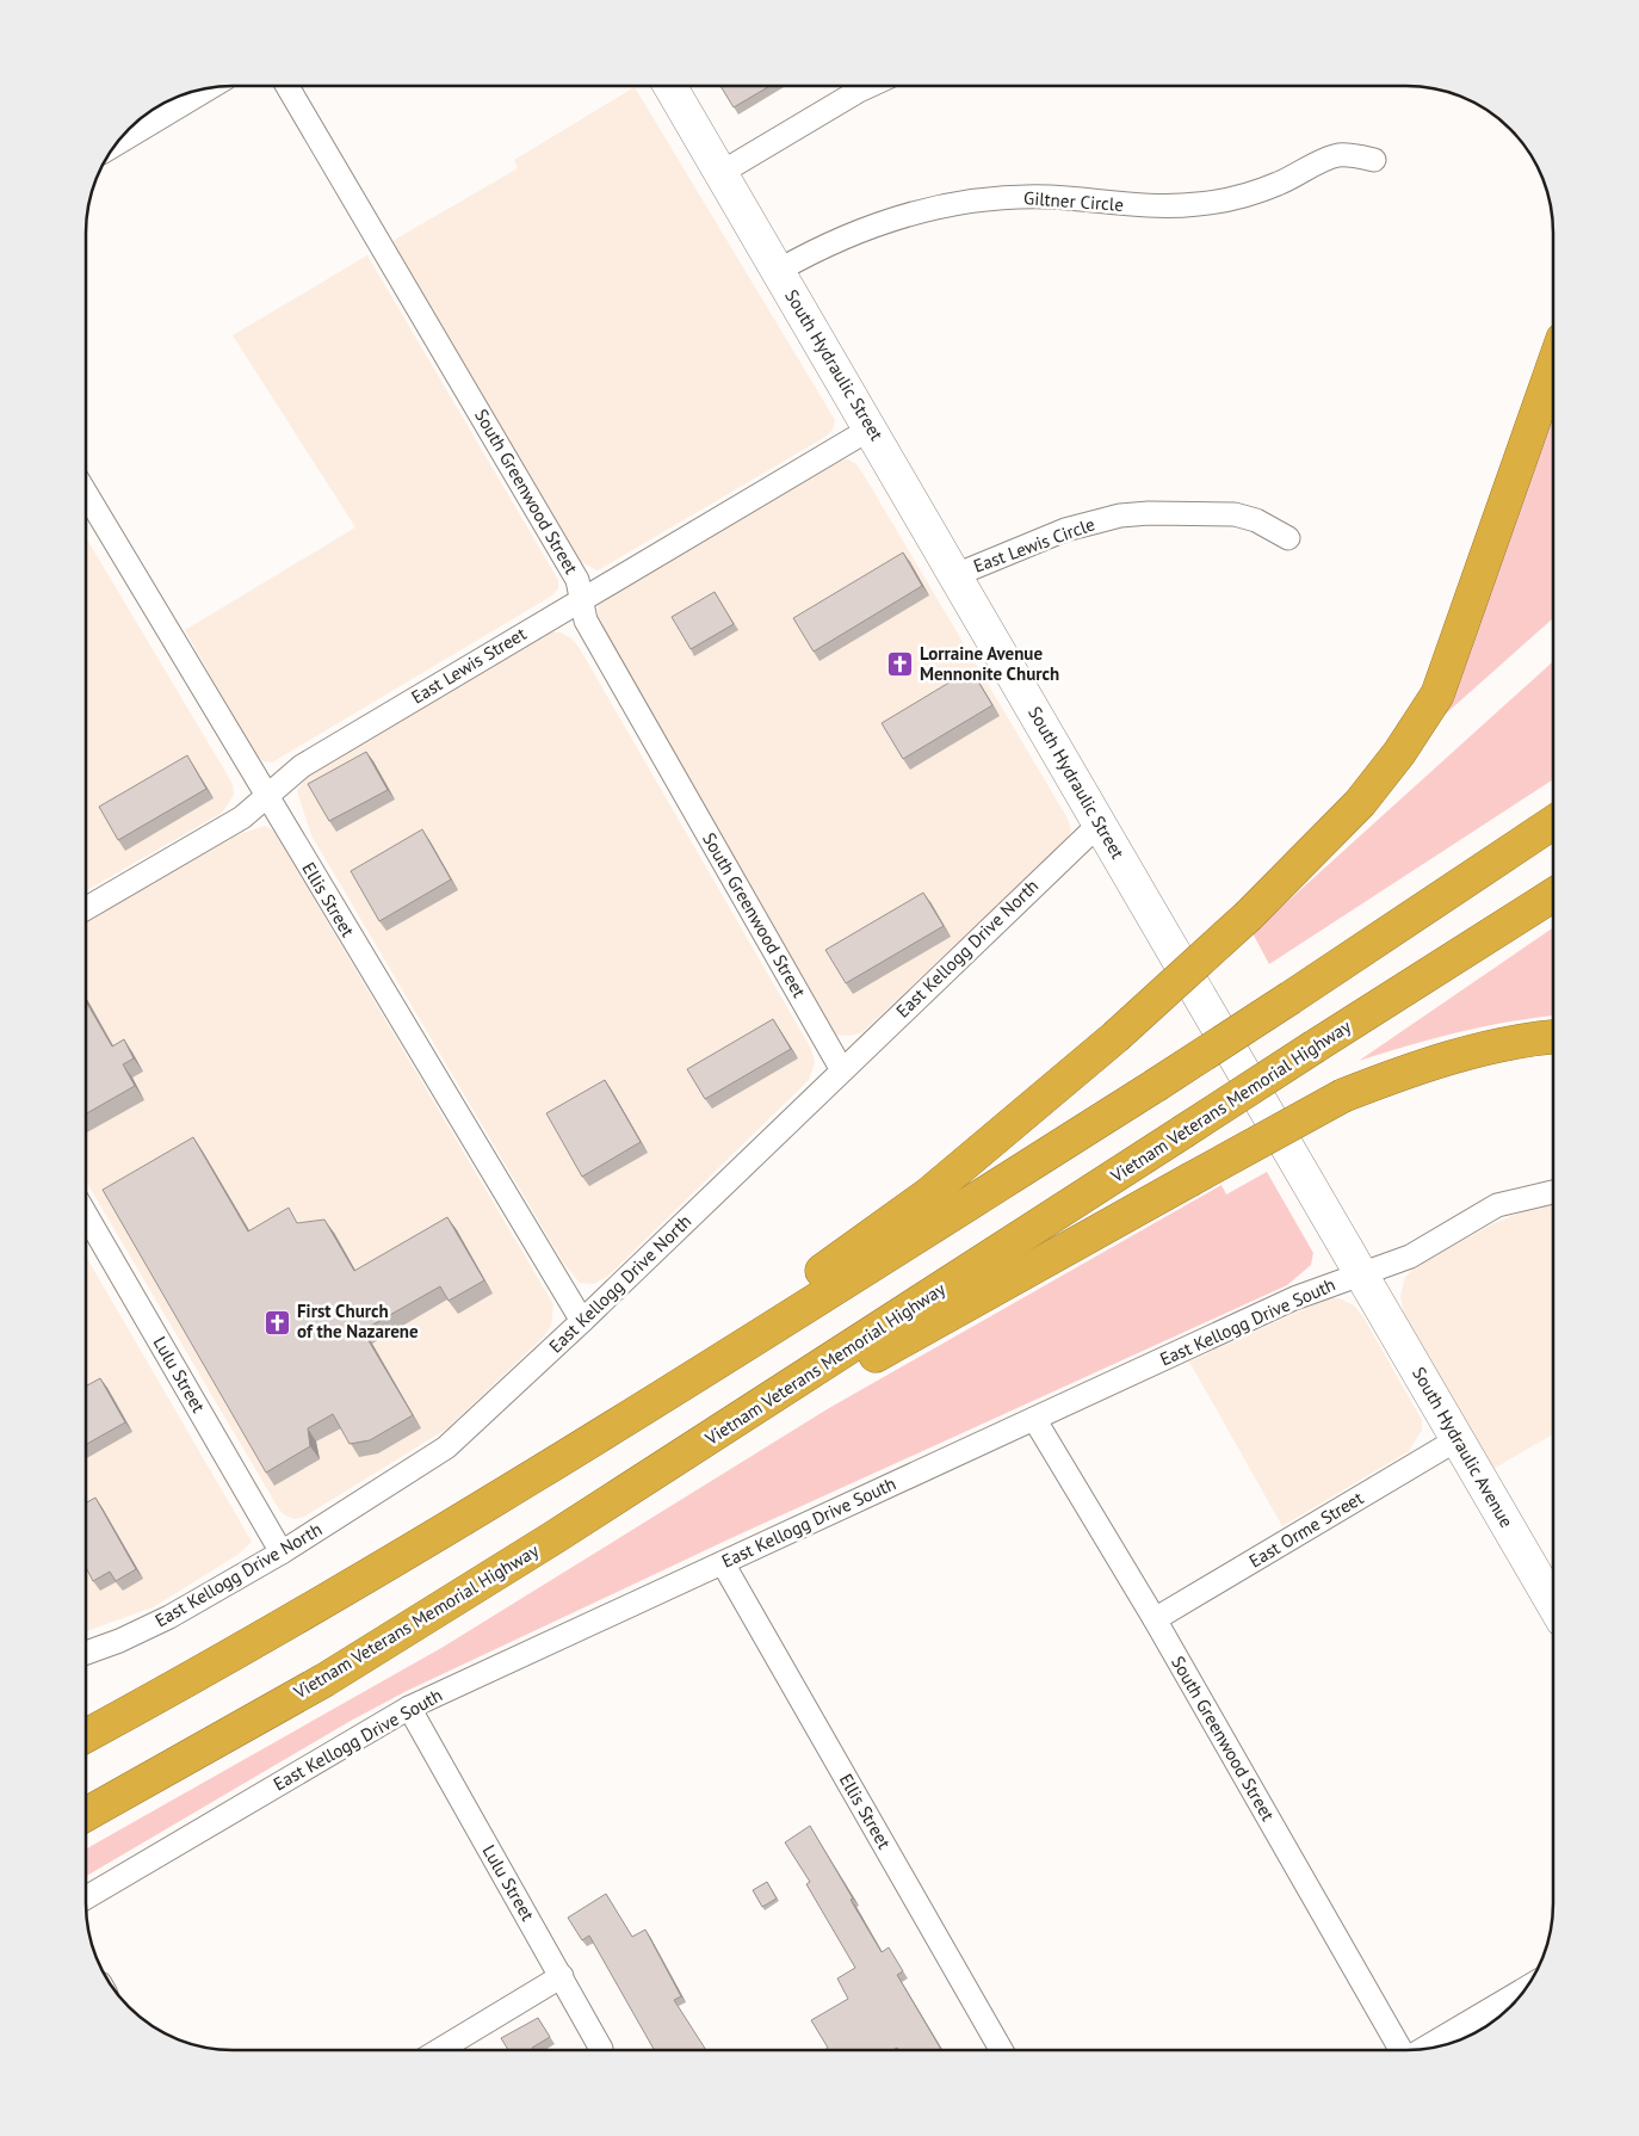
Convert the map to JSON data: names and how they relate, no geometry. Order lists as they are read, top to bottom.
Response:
{
  "streets": {
    "highway": ["Vietnam Veterans Memorial Highway"],
    "street": [
      "Giltner Circle",
      "South Hydraulic Street",
      "South Greenwood Street",
      "East Lewis Circle",
      "East Lewis Street",
      "Ellis Street",
      "East Kellogg Drive North",
      "East Kellogg Drive South",
      "Lulu Street",
      "South Hydraulic Avenue",
      "East Orme Street"
    ]
  },
  "crossings": [
    ["Giltner Circle", "South Hydraulic Street"],
    ["South Hydraulic Street", "East Lewis Circle"],
    ["South Hydraulic Street", "East Lewis Street"],
    ["South Hydraulic Street", "East Kellogg Drive North"],
    ["South Hydraulic Street", "East Kellogg Drive South"],
    ["South Hydraulic Street", "South Hydraulic Avenue"],
    ["South Greenwood Street", "East Lewis Street"],
    ["South Greenwood Street", "East Kellogg Drive North"],
    ["South Greenwood Street", "East Kellogg Drive South"],
    ["South Greenwood Street", "East Orme Street"],
    ["East Lewis Street", "Ellis Street"],
    ["Ellis Street", "East Kellogg Drive North"],
    ["Ellis Street", "East Kellogg Drive South"],
    ["East Kellogg Drive North", "Lulu Street"],
    ["East Kellogg Drive South", "Lulu Street"],
    ["East Kellogg Drive South", "South Hydraulic Avenue"],
    ["South Hydraulic Avenue", "East Orme Street"]
  ],
  "places": {
    "church": ["Lorraine Avenue Mennonite Church", "First Church of the Nazarene"]
  }
}
